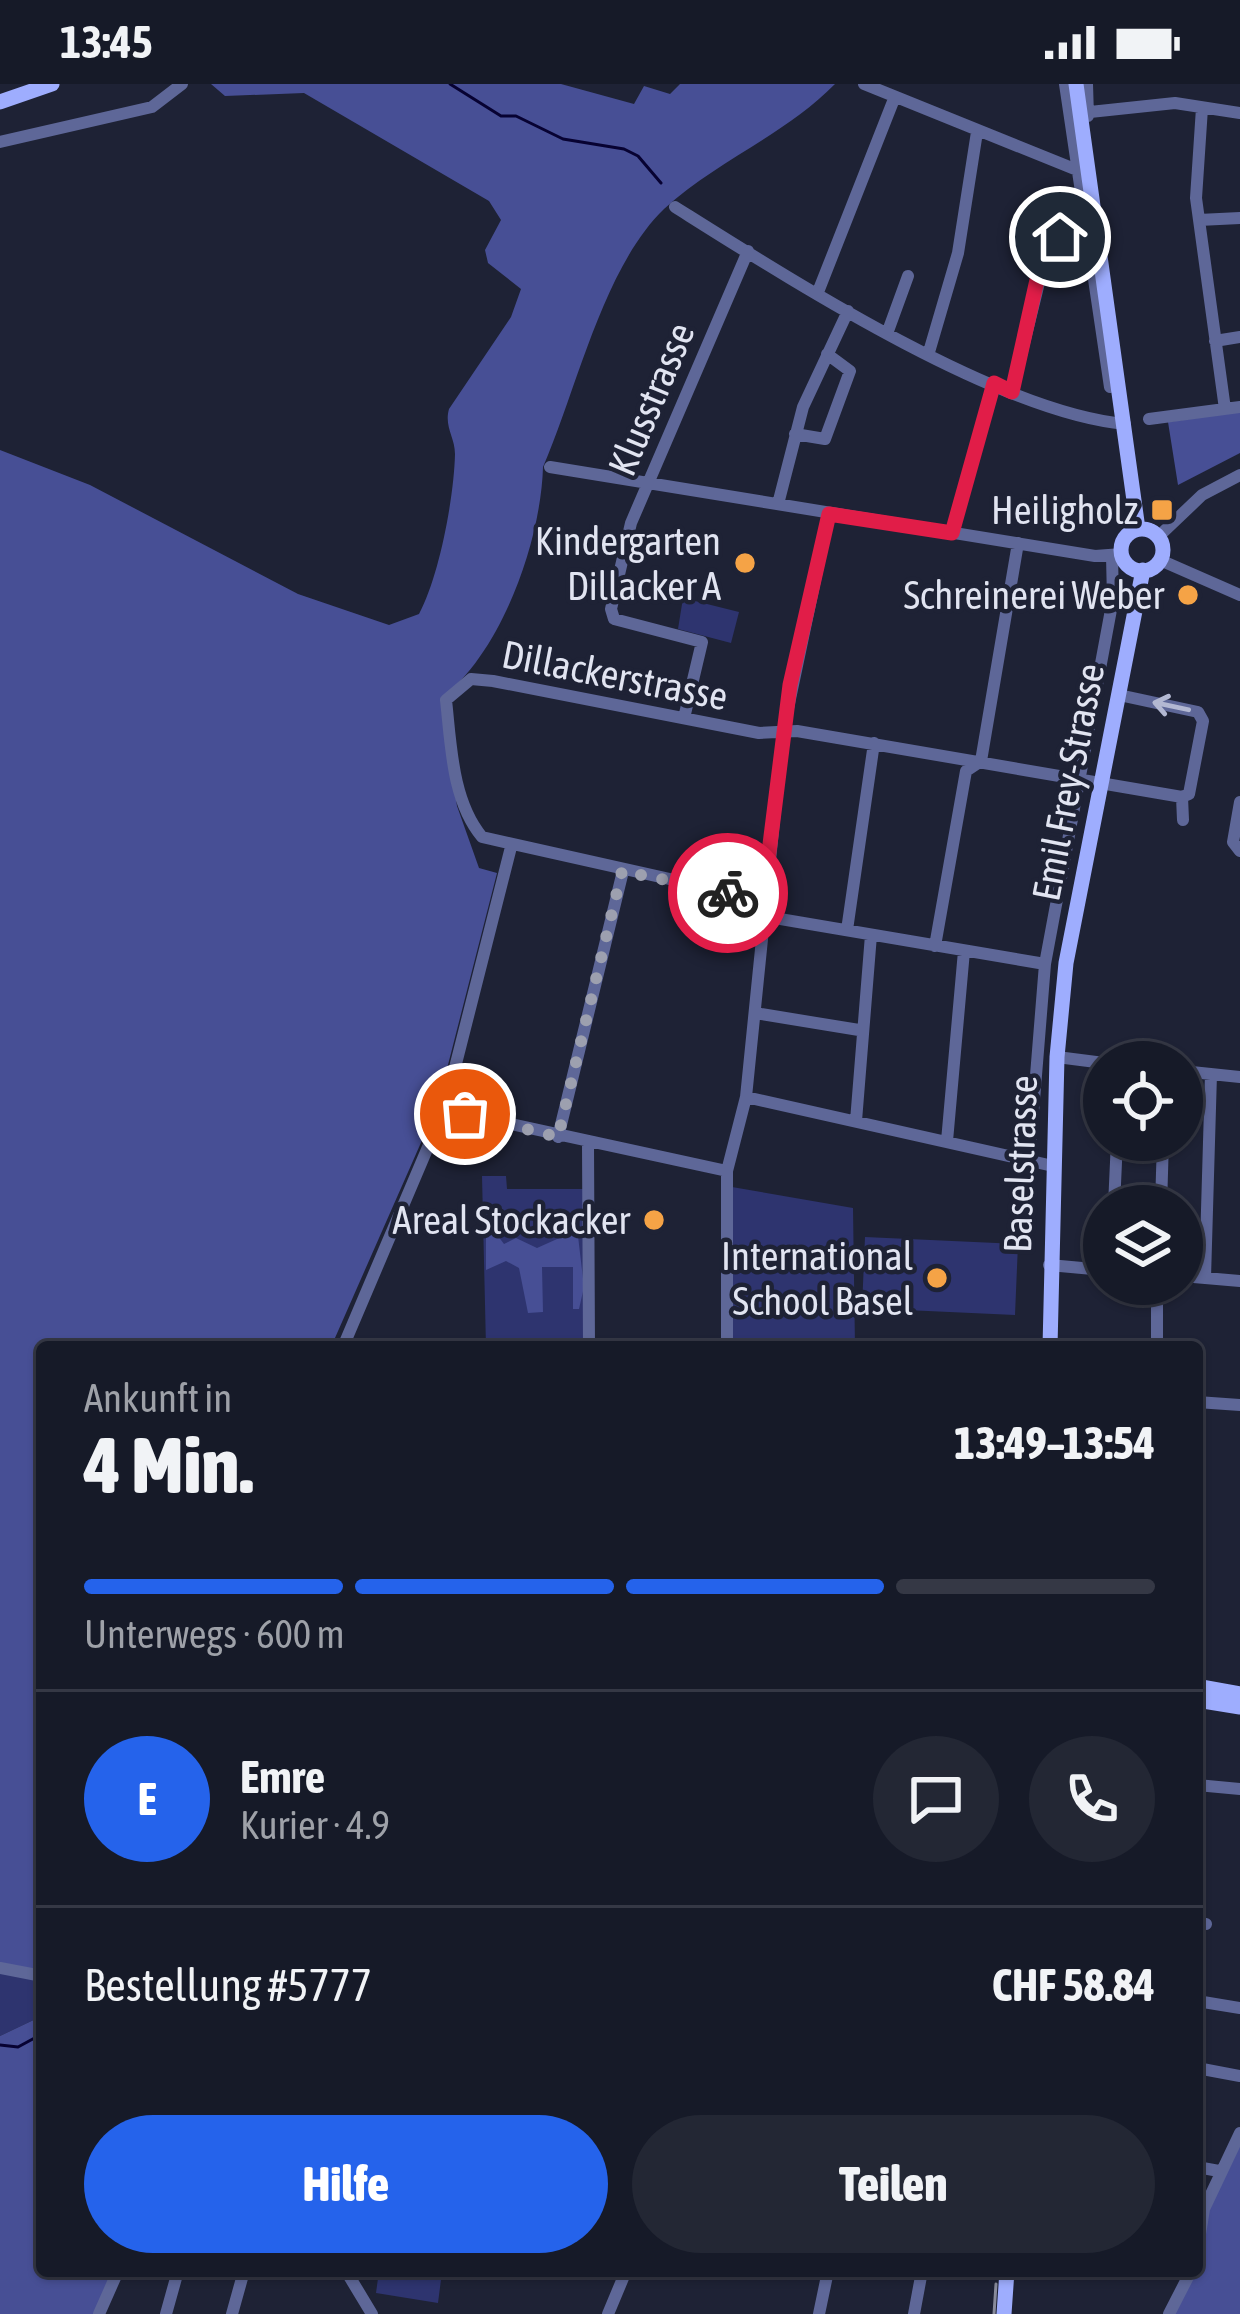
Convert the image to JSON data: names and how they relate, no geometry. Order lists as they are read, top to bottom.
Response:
{
  "streets": {
    "main road": ["Emil Frey-Strasse", "Baselstrasse"],
    "street": ["Klusstrasse", "Dillackerstrasse"]
  },
  "crossings": [
    ["Klusstrasse", "Dillackerstrasse"],
    ["Dillackerstrasse", "Emil Frey-Strasse"],
    ["Dillackerstrasse", "Baselstrasse"],
    ["Emil Frey-Strasse", "Baselstrasse"]
  ],
  "places": {
    "transit": ["Heiligholz"],
    "other": [
      "Kindergarten Dillacker A",
      "Schreinerei Weber",
      "Areal Stockacker",
      "International School Basel"
    ]
  },
  "page": {
    "status": "13:45",
    "heading": ["4 Min.", "Ankunft in", "13:49–13:54"],
    "panel": [
      "Emre",
      "Kurier · 4.9",
      "Bestellung #5777",
      "CHF 58.84"
    ],
    "bar": "Unterwegs · 600 m",
    "round": "E",
    "buttons": ["Hilfe", "Teilen"]
  }
}
